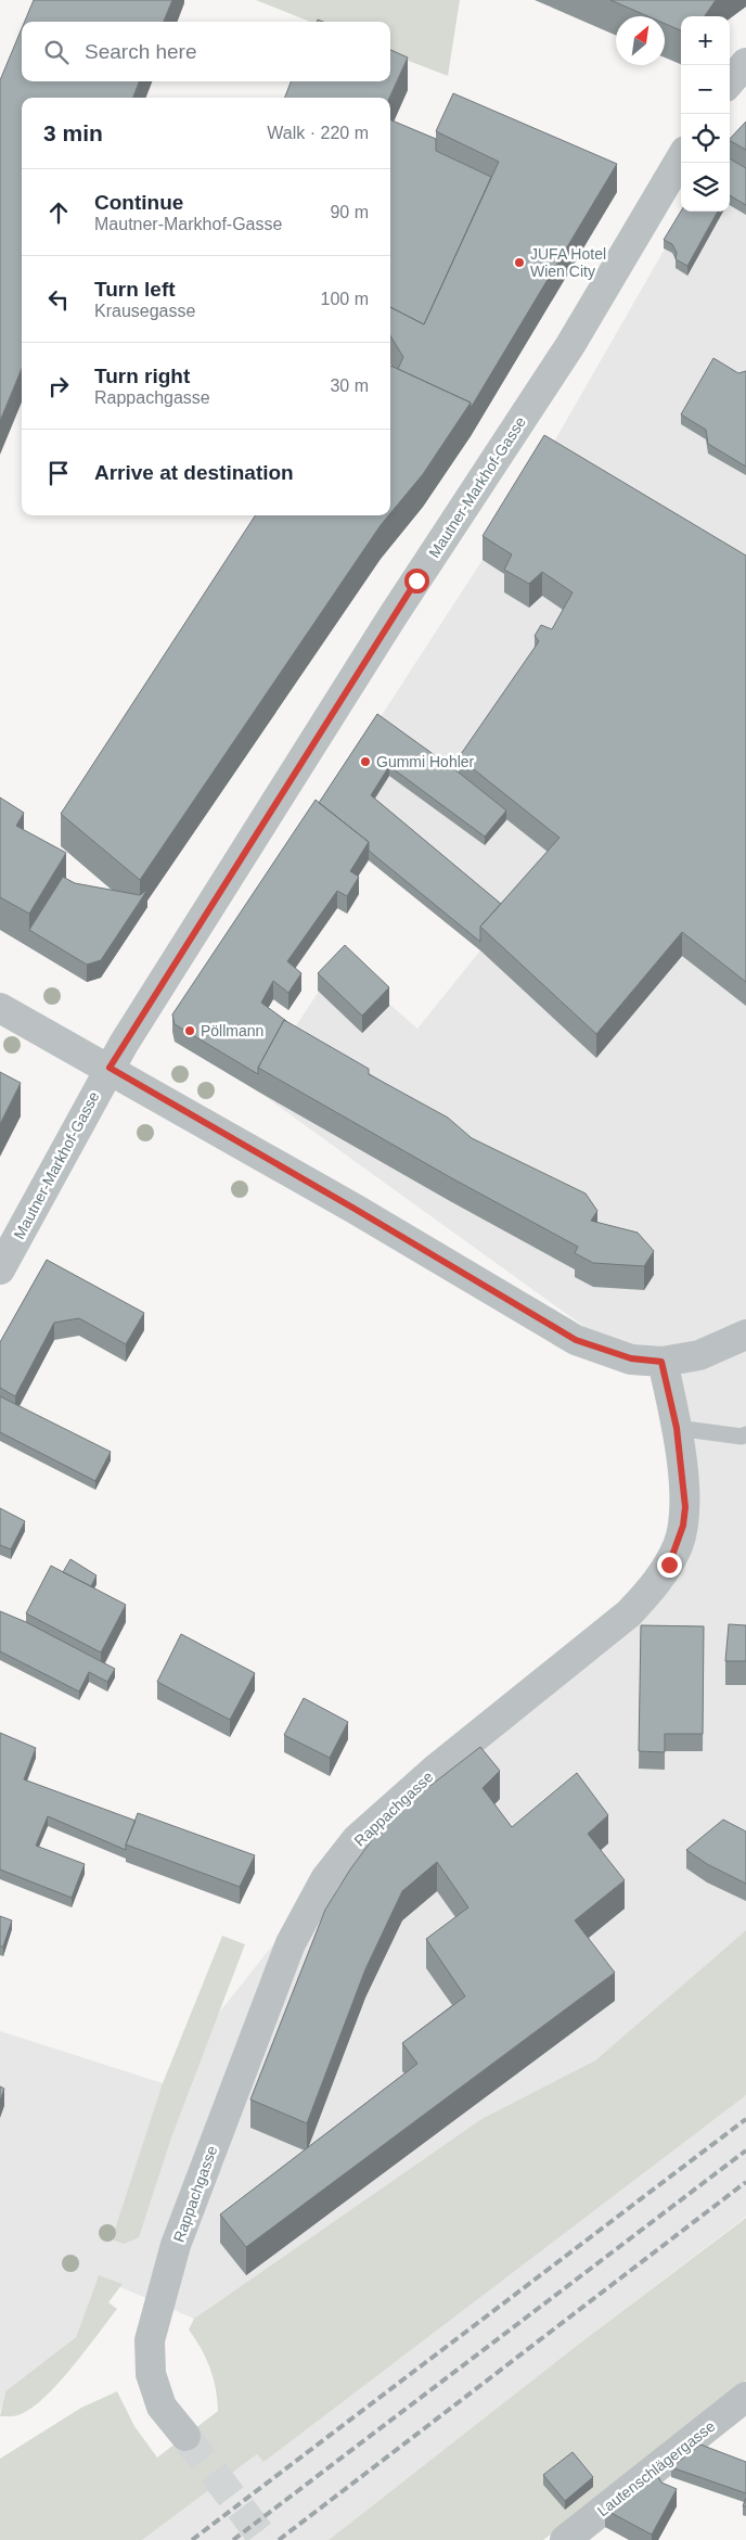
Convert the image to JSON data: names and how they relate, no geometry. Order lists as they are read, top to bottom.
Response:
{
  "streets": {
    "street": ["Mautner-Markhof-Gasse", "Rappachgasse", "Lautenschlägergasse"]
  },
  "places": ["JUFA Hotel Wien City", "Gummi Hohler", "Pöllmann"],
  "north": "top right",
  "page": {
    "map_buttons": ["+", "−"],
    "search": "Search here",
    "heading": ["3 min", "Walk · 220 m"],
    "list": [
      ["Continue", "Mautner-Markhof-Gasse", "90 m"],
      ["Turn left", "Krausegasse", "100 m"],
      ["Turn right", "Rappachgasse", "30 m"],
      "Arrive at destination"
    ]
  }
}
